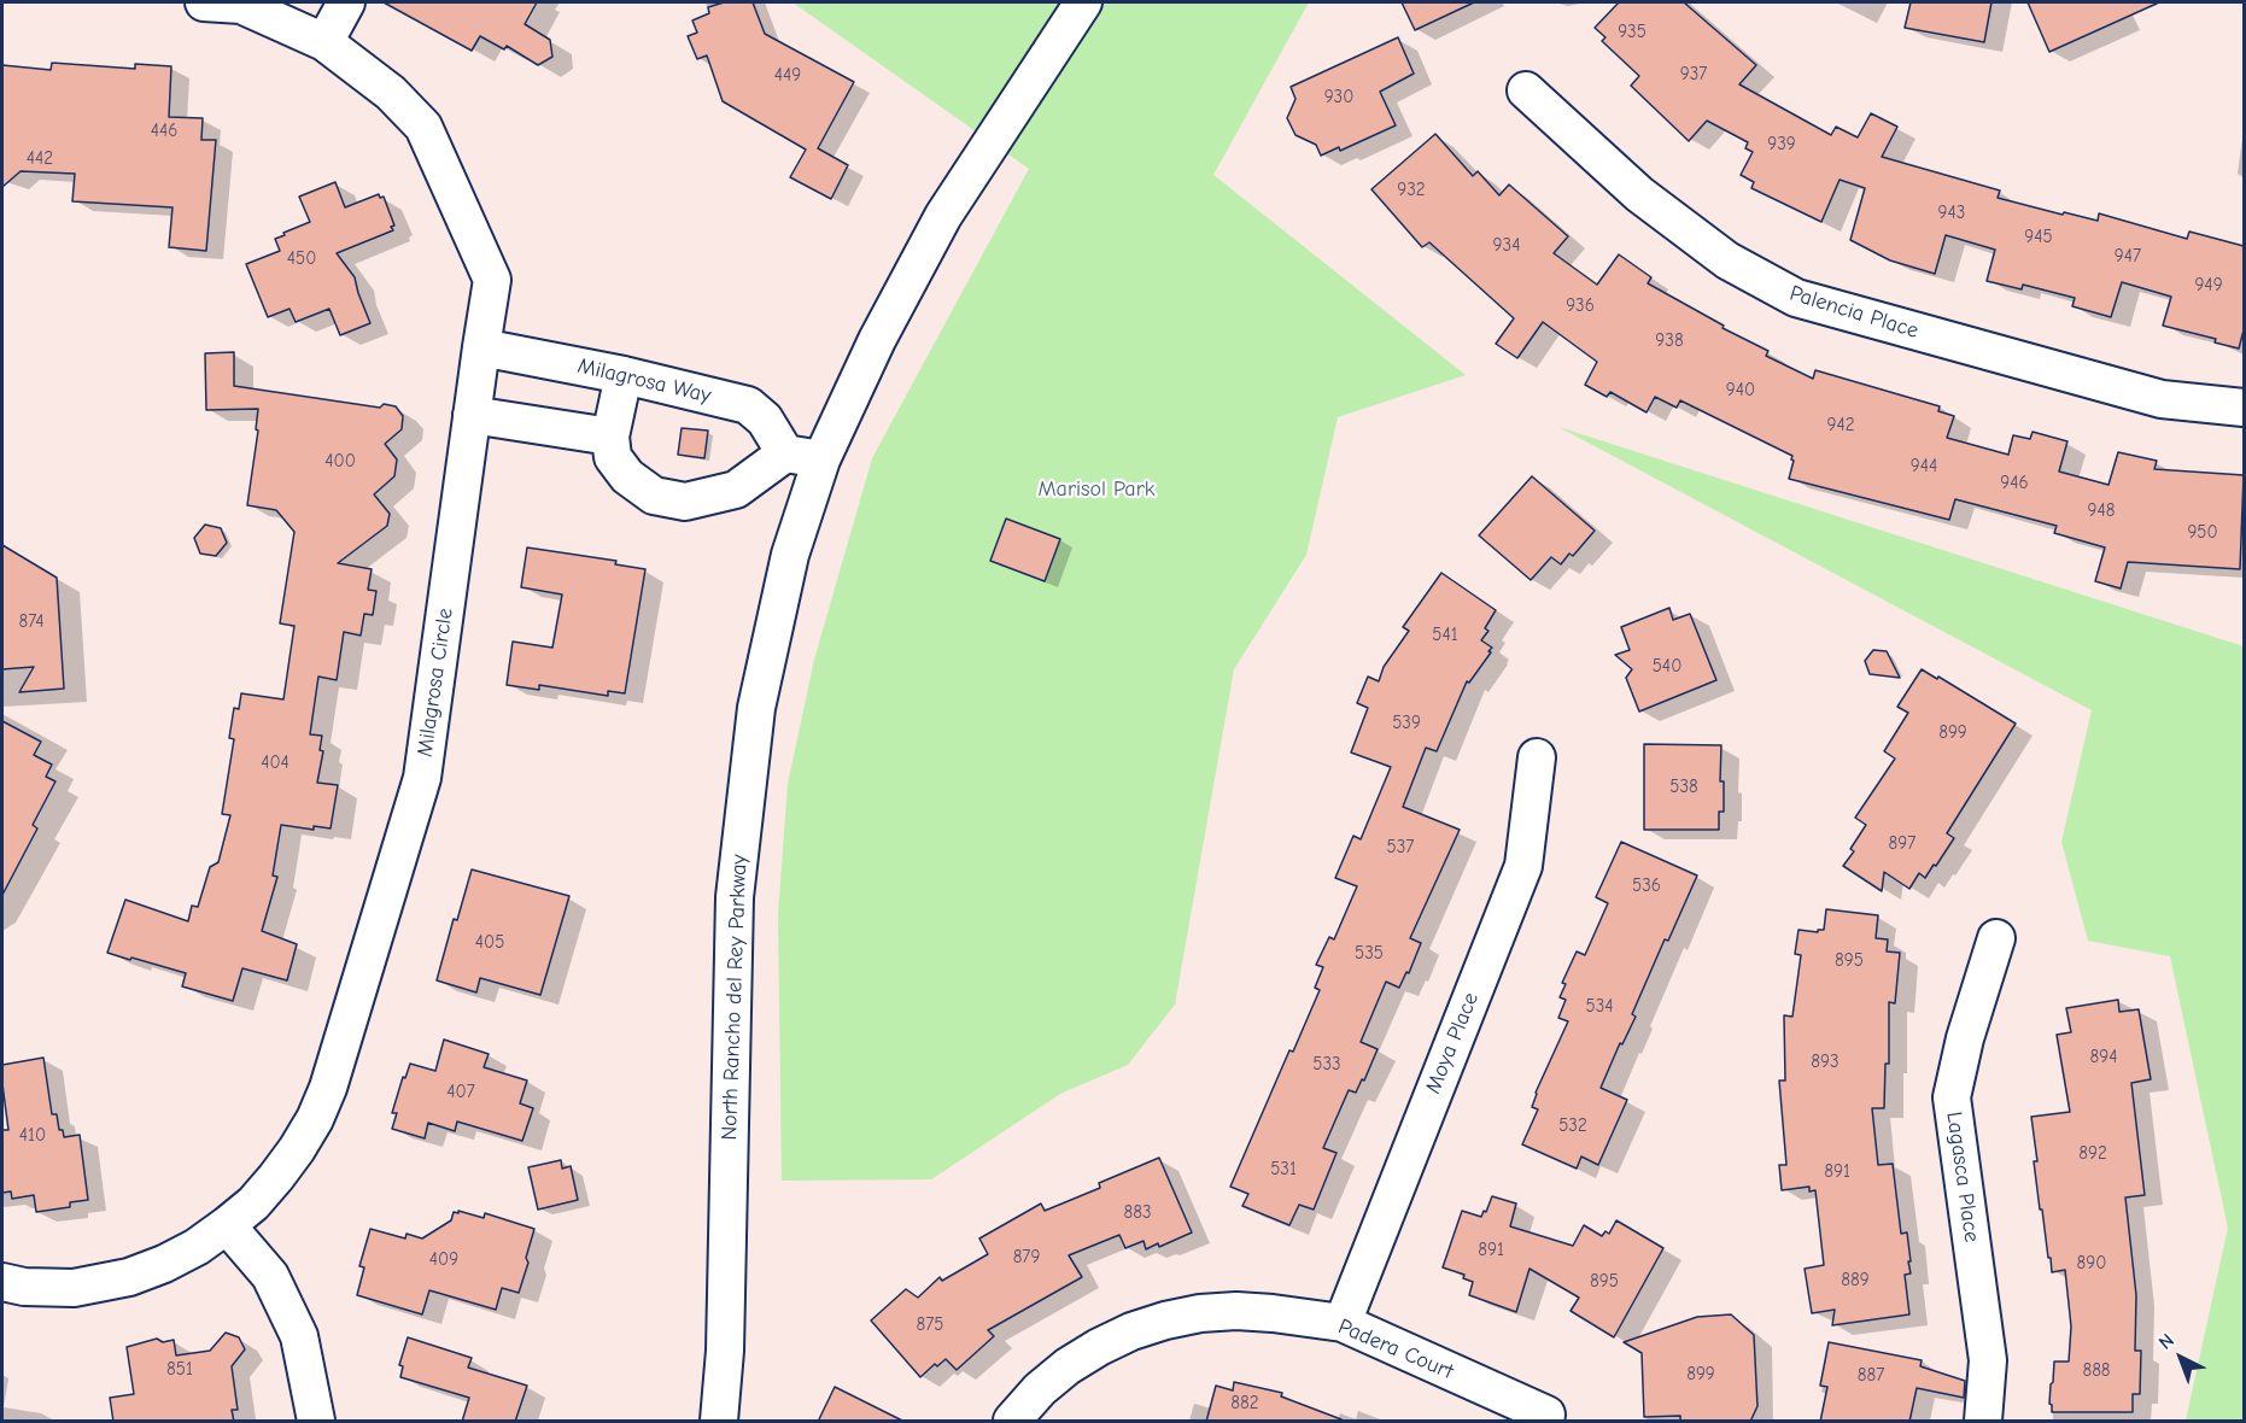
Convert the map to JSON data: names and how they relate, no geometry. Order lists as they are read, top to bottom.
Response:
{
  "streets": {
    "street": [
      "Palencia Place",
      "Milagrosa Way",
      "Milagrosa Circle",
      "North Rancho del Rey Parkway",
      "Moya Place",
      "Lagasca Place",
      "Padera Court"
    ]
  },
  "crossings": [
    ["Milagrosa Way", "Milagrosa Circle"],
    ["Moya Place", "Padera Court"]
  ],
  "parks": ["Marisol Park"],
  "house_numbers": [
    "935",
    "937",
    "449",
    "930",
    "446",
    "939",
    "442",
    "932",
    "943",
    "945",
    "934",
    "947",
    "450",
    "949",
    "936",
    "938",
    "940",
    "942",
    "400",
    "944",
    "946",
    "948",
    "950",
    "874",
    "541",
    "540",
    "539",
    "899",
    "404",
    "538",
    "897",
    "537",
    "536",
    "405",
    "535",
    "895",
    "534",
    "894",
    "893",
    "533",
    "407",
    "532",
    "410",
    "892",
    "531",
    "891",
    "883",
    "891",
    "879",
    "409",
    "890",
    "889",
    "895",
    "875",
    "851",
    "888",
    "899",
    "887",
    "882"
  ],
  "north": "top left"
}
